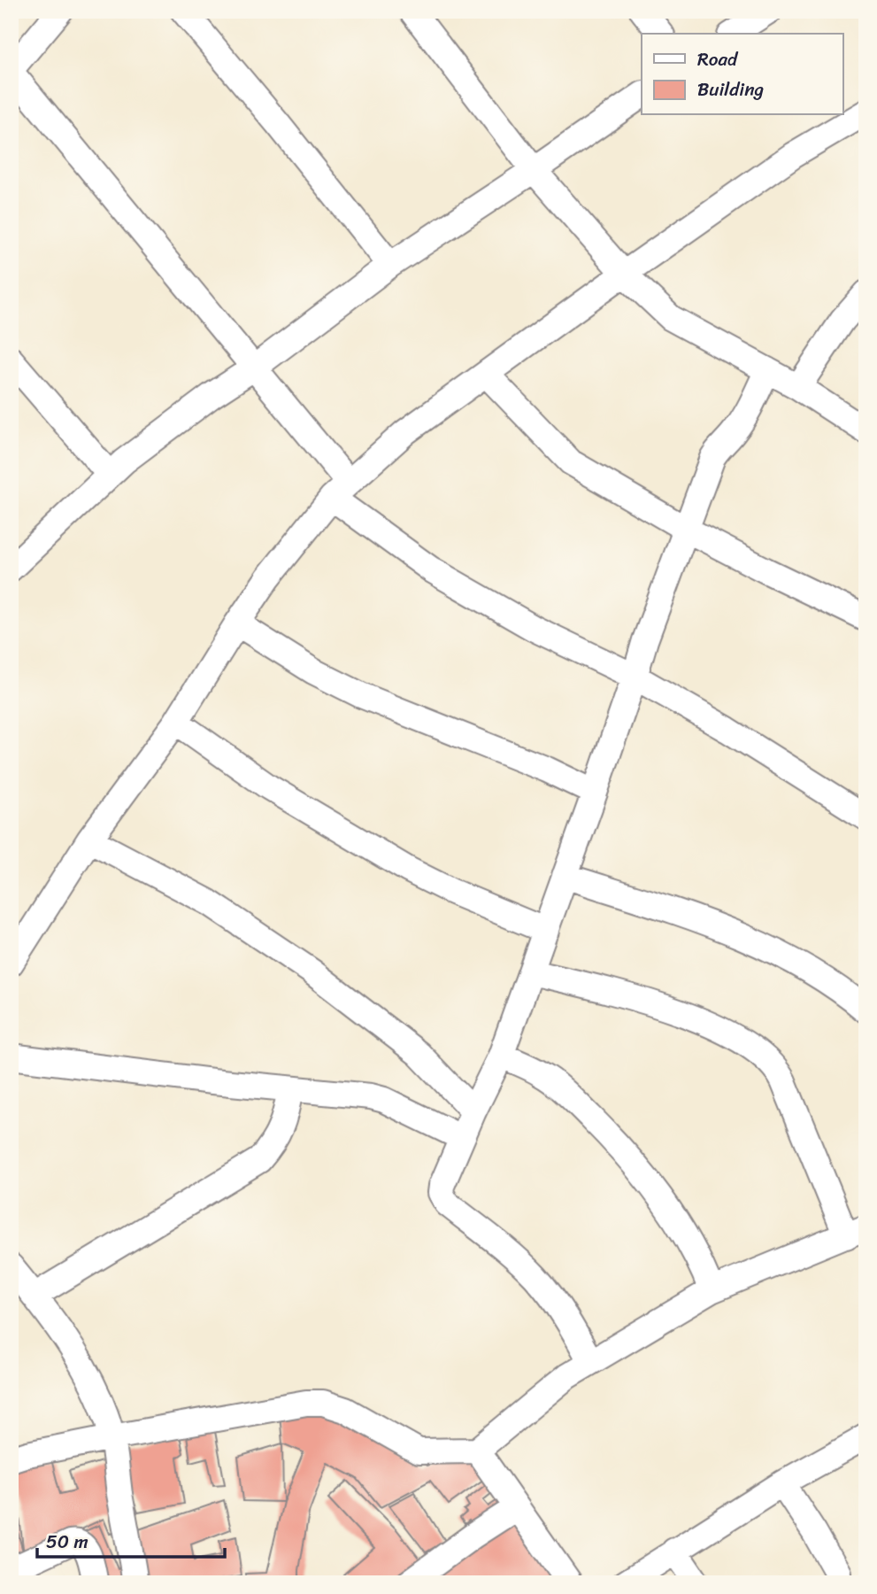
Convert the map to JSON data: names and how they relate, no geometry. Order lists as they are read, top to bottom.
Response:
{
  "legend": ["Road", "Building"],
  "scale_bar": "50 m"
}
